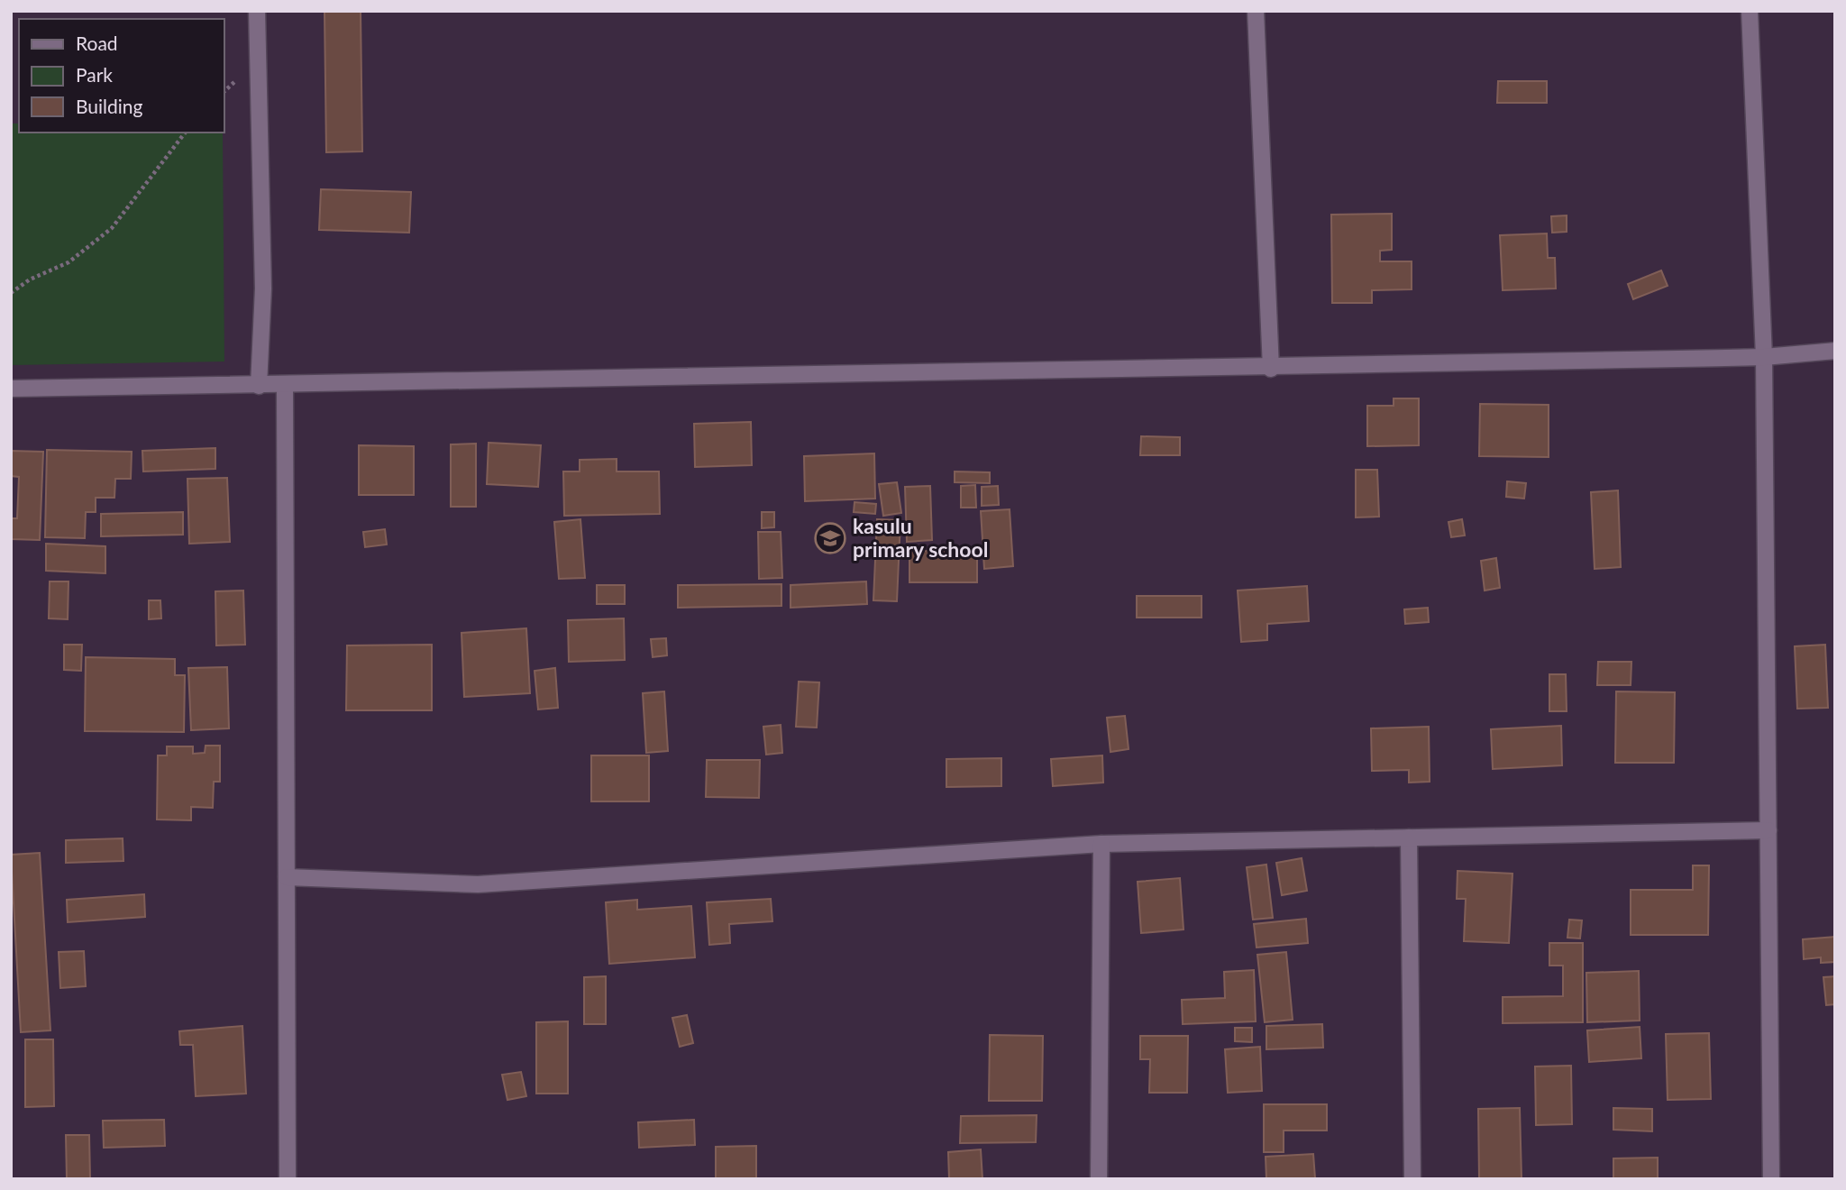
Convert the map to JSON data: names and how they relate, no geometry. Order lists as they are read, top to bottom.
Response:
{
  "places": {
    "school or university": ["kasulu primary school"]
  },
  "legend": ["Road", "Park", "Building"]
}
